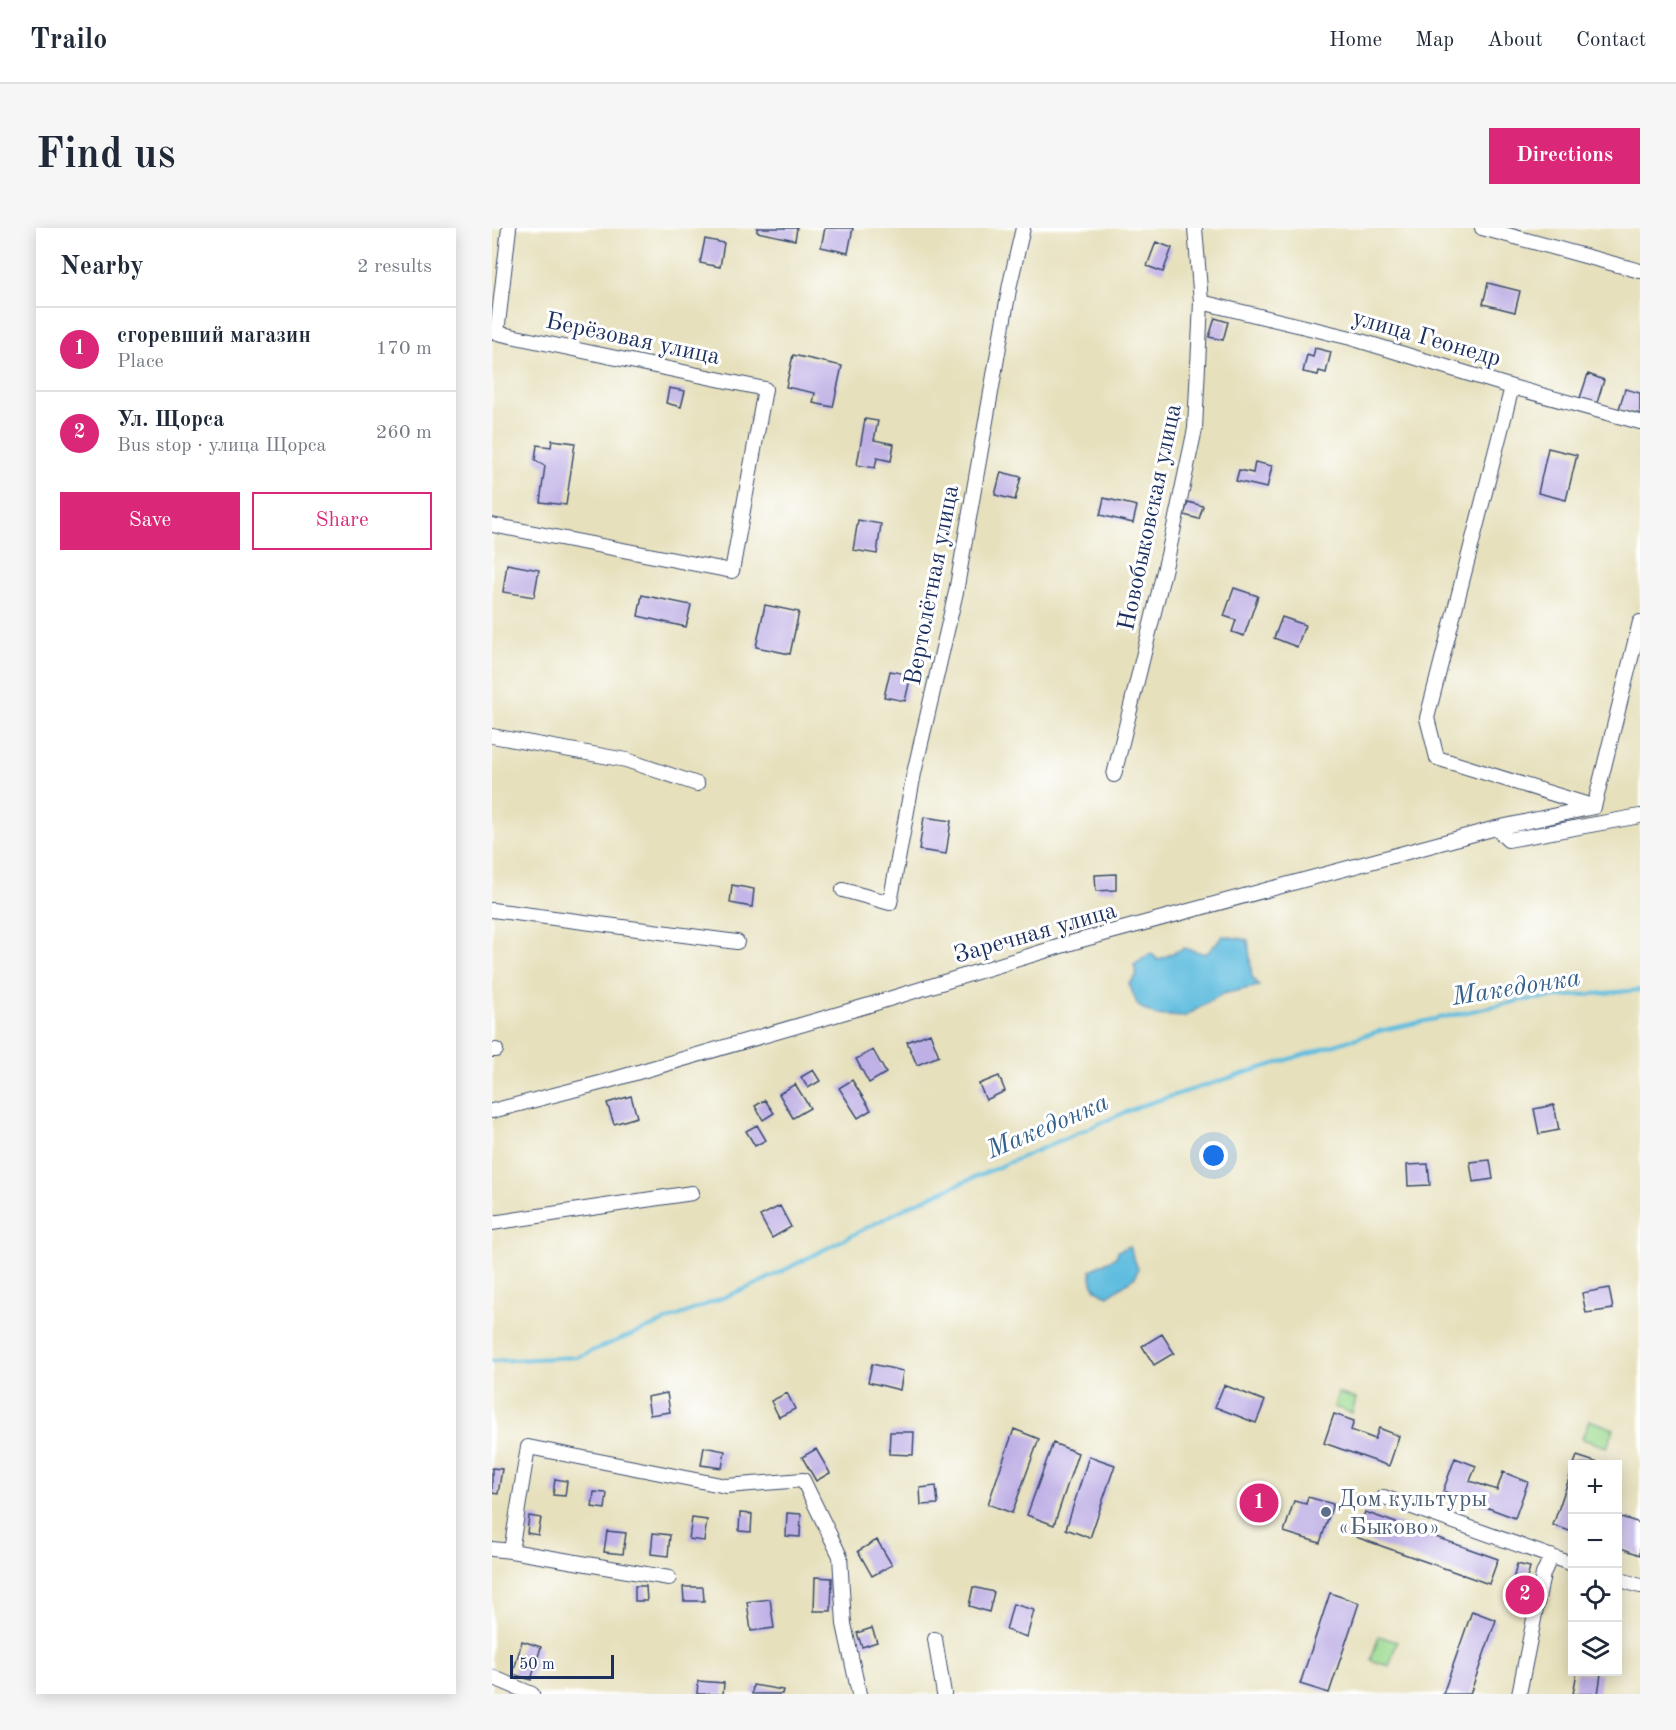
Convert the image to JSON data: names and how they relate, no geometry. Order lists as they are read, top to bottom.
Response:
{
  "streets": {
    "street": [
      "улица Геонедр",
      "Берёзовая улица",
      "Новобыковская улица",
      "Вертолётная улица",
      "Заречная улица"
    ]
  },
  "crossings": [
    ["улица Геонедр", "Новобыковская улица"]
  ],
  "water": ["Македонка"],
  "places": ["Дом культуры «Быково»"],
  "scale_bar": "50 m",
  "page": {
    "header": "Trailo",
    "nav": [
      "Home",
      "Map",
      "About",
      "Contact"
    ],
    "buttons": [
      "Directions",
      ["Save", "Share"]
    ],
    "title": "Find us",
    "heading": ["Nearby", "2 results"],
    "list": [
      {
        "mark": "1",
        "name": "сгоревший магазин",
        "note": "Place",
        "value": "170 m"
      },
      {
        "mark": "2",
        "name": "Ул. Щорса",
        "note": "Bus stop · улица Щорса",
        "value": "260 m"
      }
    ],
    "map_buttons": ["+", "−"],
    "pins": ["1", "2"],
    "scale": "50 m"
  }
}
